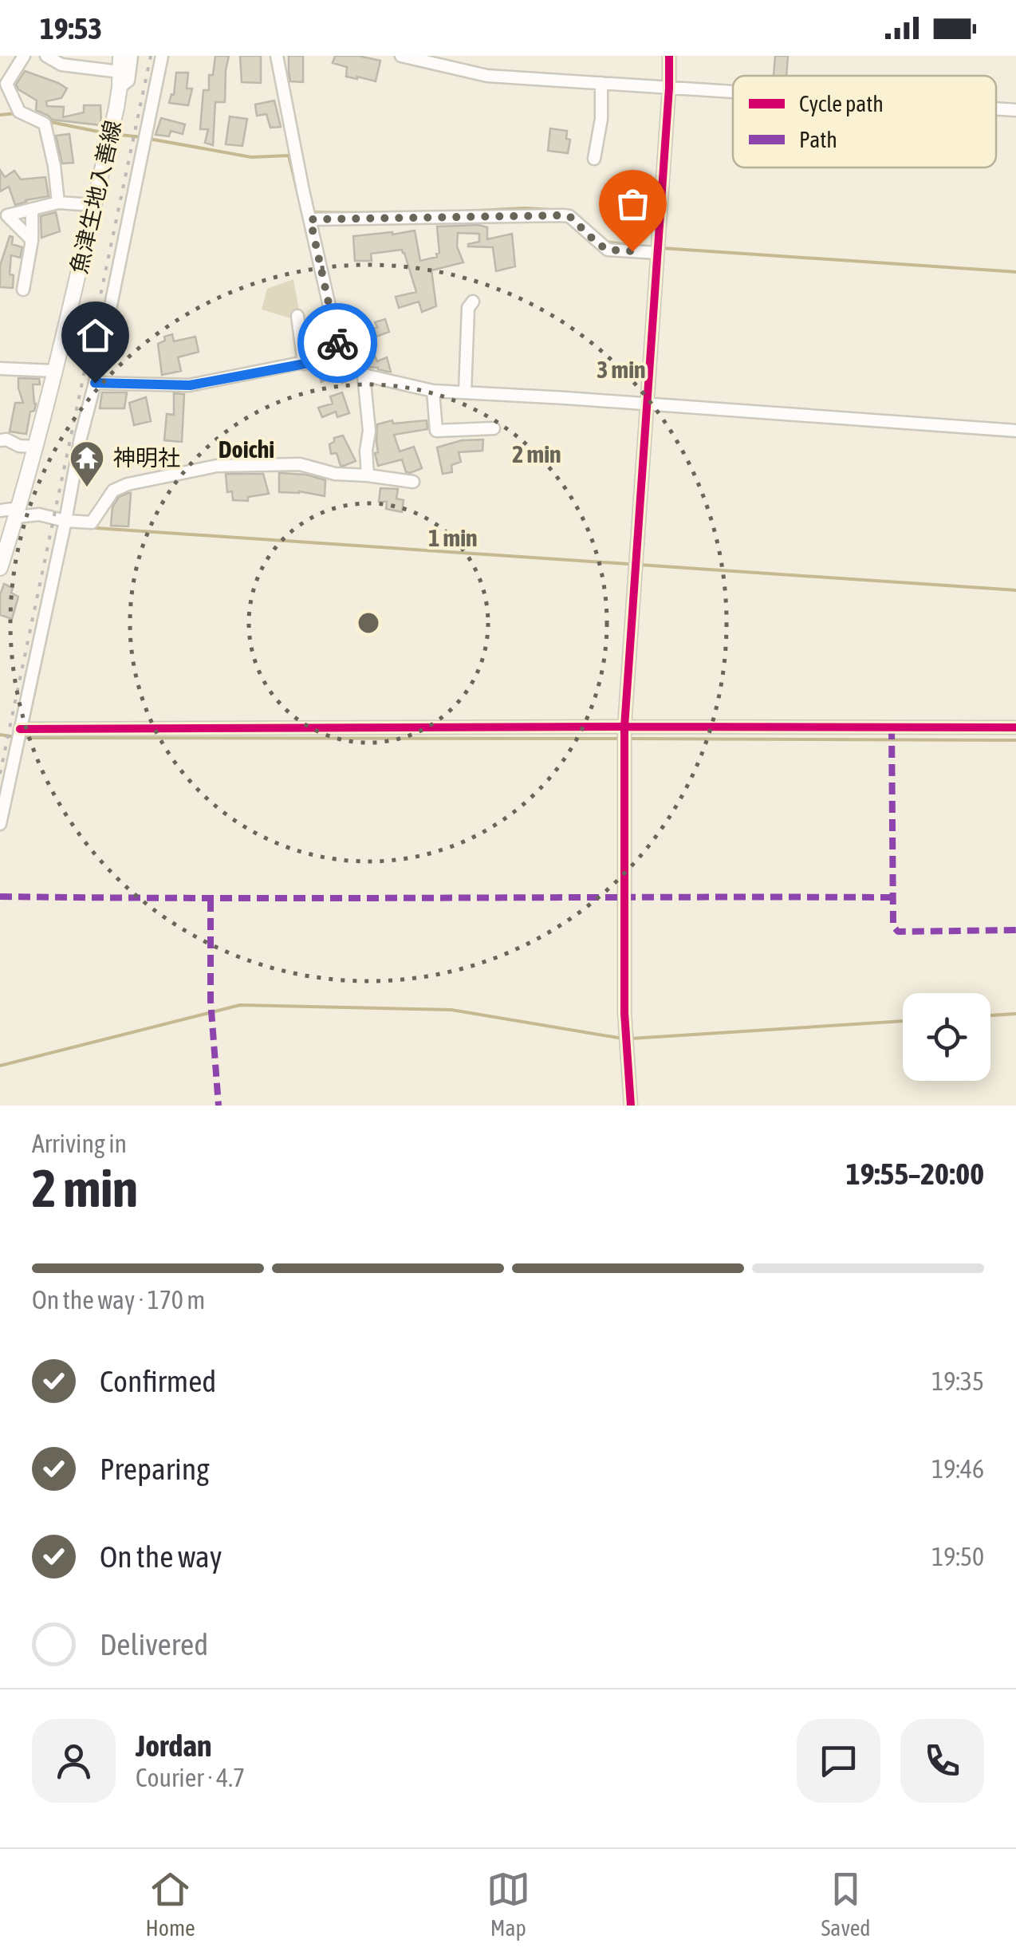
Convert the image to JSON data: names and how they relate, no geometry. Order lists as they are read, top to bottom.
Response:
{
  "streets": {
    "main road": ["魚津生地入善線"]
  },
  "districts": ["Doichi"],
  "places": {
    "temple": ["神明社"]
  },
  "legend": ["Cycle path", "Path"],
  "page": {
    "status": "19:53",
    "heading": ["2 min", "Arriving in", "19:55–20:00"],
    "panel": ["Jordan", "Courier · 4.7"],
    "bar": "On the way · 170 m",
    "list": [
      ["Confirmed", "19:35"],
      ["Preparing", "19:46"],
      ["On the way", "19:50"],
      "Delivered"
    ],
    "tabs": ["Home", "Map", "Saved"]
  },
  "rings": ["3 min", "2 min", "1 min"]
}
